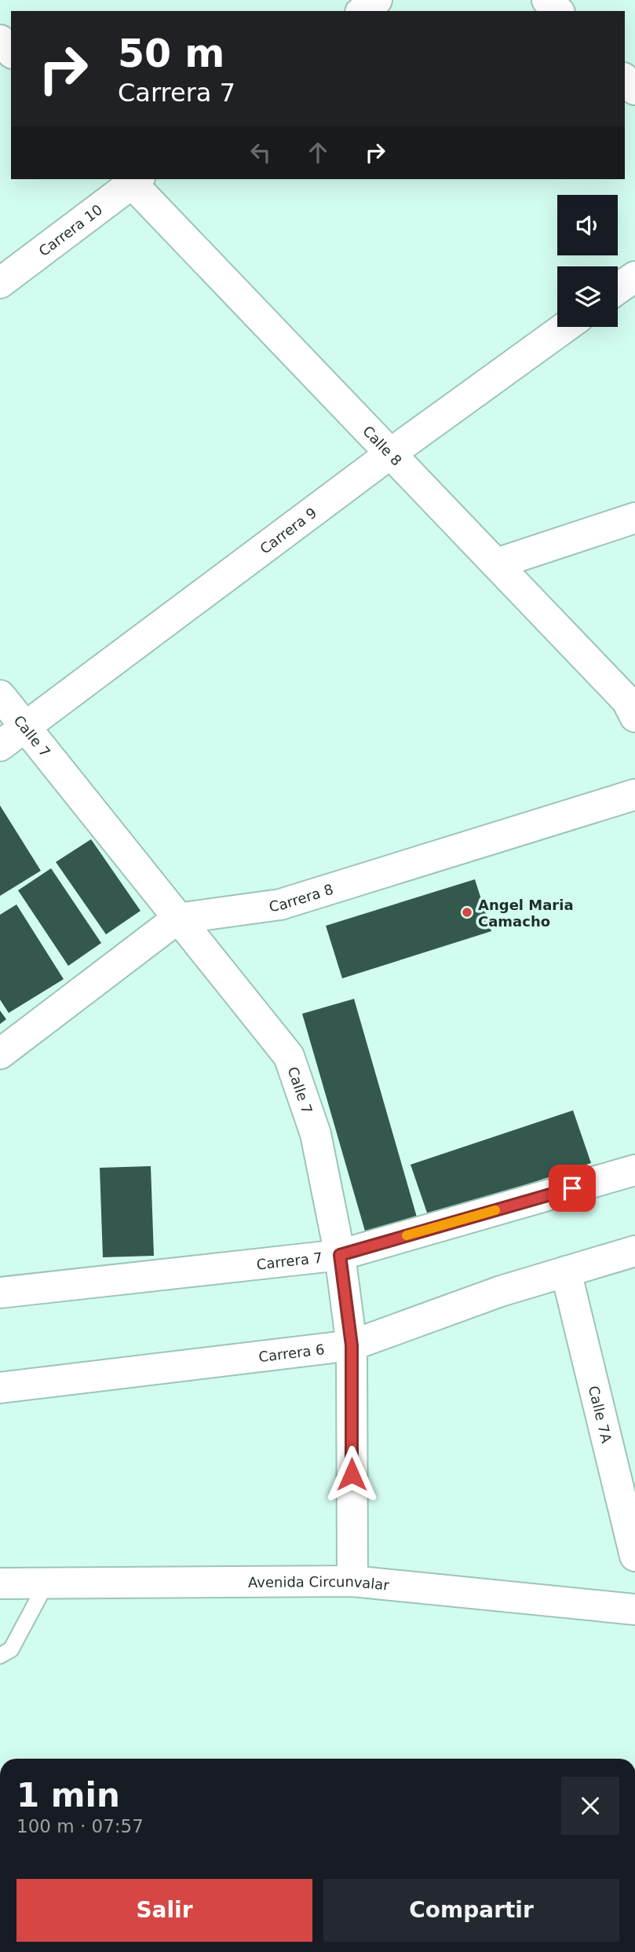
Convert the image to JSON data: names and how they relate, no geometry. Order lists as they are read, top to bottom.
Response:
{
  "streets": {
    "street": [
      "Carrera 10",
      "Calle 8",
      "Carrera 9",
      "Calle 7",
      "Carrera 8",
      "Carrera 7",
      "Carrera 6",
      "Calle 7A",
      "Avenida Circunvalar"
    ]
  },
  "crossings": [
    ["Carrera 10", "Calle 8"],
    ["Calle 8", "Carrera 9"],
    ["Carrera 9", "Calle 7"],
    ["Calle 7", "Carrera 8"],
    ["Calle 7", "Carrera 7"],
    ["Calle 7", "Carrera 6"],
    ["Calle 7", "Avenida Circunvalar"],
    ["Carrera 6", "Calle 7A"]
  ],
  "places": ["Angel Maria Camacho"],
  "page": {
    "turn": ["50 m", "Carrera 7"],
    "heading": ["1 min", "100 m · 07:57"],
    "buttons": ["Salir", "Compartir"]
  }
}
